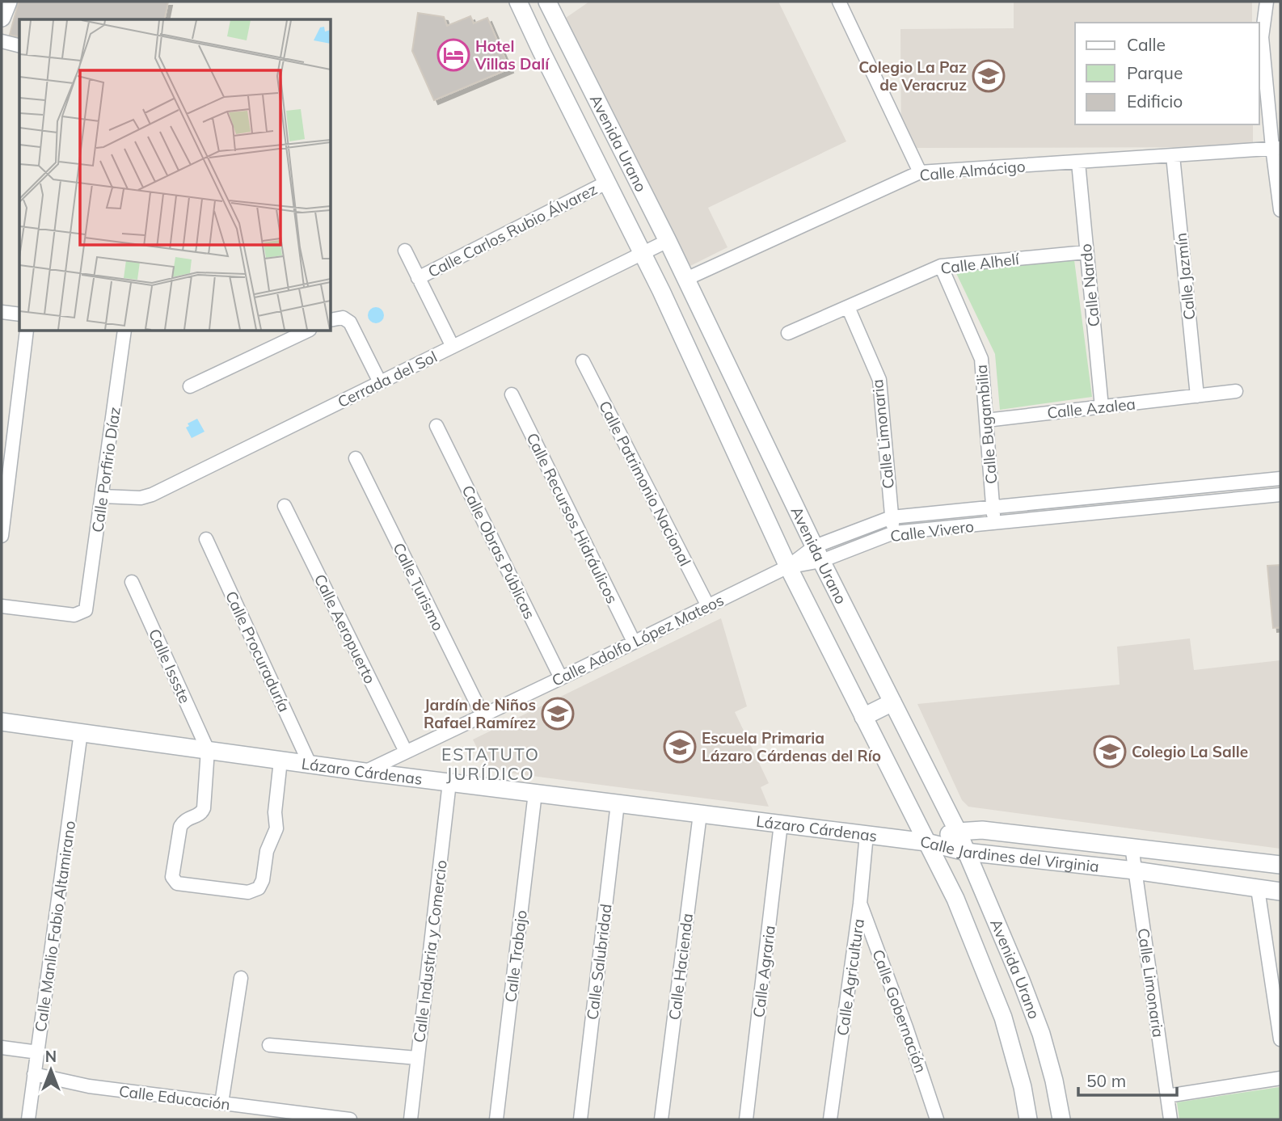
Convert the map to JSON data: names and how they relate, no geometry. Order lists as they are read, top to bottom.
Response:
{
  "streets": {
    "main road": ["Avenida Urano", "Lázaro Cárdenas", "Calle Jardines del Virginia"],
    "street": [
      "Calle Almácigo",
      "Calle Carlos Rubio Álvarez",
      "Calle Alhelí",
      "Calle Jazmín",
      "Calle Nardo",
      "Cerrada del Sol",
      "Calle Azalea",
      "Calle Bugambilia",
      "Calle Limonaria",
      "Calle Porfirio Díaz",
      "Calle Patrimonio Nacional",
      "Calle Recursos Hidráulicos",
      "Calle Vivero",
      "Calle Obras Públicas",
      "Calle Turismo",
      "Calle Aeropuerto",
      "Calle Adolfo López Mateos",
      "Calle Procuraduría",
      "Calle Issste",
      "Calle Manlio Fabio Altamirano",
      "Calle Industria y Comercio",
      "Calle Trabajo",
      "Calle Salubridad",
      "Calle Hacienda",
      "Calle Agraria",
      "Calle Agricultura",
      "Calle Gobernación",
      "Calle Educación"
    ]
  },
  "crossings": [
    ["Avenida Urano", "Calle Almácigo"],
    ["Avenida Urano", "Calle Carlos Rubio Álvarez"],
    ["Avenida Urano", "Cerrada del Sol"],
    ["Avenida Urano", "Calle Vivero"],
    ["Avenida Urano", "Calle Adolfo López Mateos"],
    ["Avenida Urano", "Lázaro Cárdenas"],
    ["Avenida Urano", "Calle Jardines del Virginia"],
    ["Calle Almácigo", "Calle Jazmín"],
    ["Calle Almácigo", "Calle Nardo"],
    ["Calle Alhelí", "Calle Nardo"],
    ["Calle Alhelí", "Calle Bugambilia"],
    ["Calle Alhelí", "Calle Limonaria"],
    ["Calle Jazmín", "Calle Azalea"],
    ["Calle Nardo", "Calle Azalea"],
    ["Cerrada del Sol", "Calle Porfirio Díaz"],
    ["Calle Azalea", "Calle Bugambilia"],
    ["Calle Bugambilia", "Calle Vivero"],
    ["Calle Limonaria", "Calle Vivero"],
    ["Calle Limonaria", "Calle Jardines del Virginia"],
    ["Calle Patrimonio Nacional", "Calle Adolfo López Mateos"],
    ["Calle Recursos Hidráulicos", "Calle Adolfo López Mateos"],
    ["Calle Vivero", "Calle Adolfo López Mateos"],
    ["Calle Obras Públicas", "Calle Adolfo López Mateos"],
    ["Calle Turismo", "Calle Adolfo López Mateos"],
    ["Calle Aeropuerto", "Calle Adolfo López Mateos"],
    ["Calle Adolfo López Mateos", "Lázaro Cárdenas"],
    ["Calle Procuraduría", "Lázaro Cárdenas"],
    ["Calle Issste", "Lázaro Cárdenas"],
    ["Lázaro Cárdenas", "Calle Jardines del Virginia"],
    ["Lázaro Cárdenas", "Calle Manlio Fabio Altamirano"],
    ["Lázaro Cárdenas", "Calle Industria y Comercio"],
    ["Lázaro Cárdenas", "Calle Trabajo"],
    ["Lázaro Cárdenas", "Calle Salubridad"],
    ["Lázaro Cárdenas", "Calle Hacienda"],
    ["Lázaro Cárdenas", "Calle Agraria"],
    ["Lázaro Cárdenas", "Calle Agricultura"],
    ["Calle Manlio Fabio Altamirano", "Calle Educación"],
    ["Calle Agricultura", "Calle Gobernación"]
  ],
  "districts": ["ESTATUTO JURÍDICO"],
  "places": {
    "hotel": ["Hotel Villas Dalí"],
    "school or university": [
      "Colegio La Paz de Veracruz",
      "Jardín de Niños Rafael Ramírez",
      "Escuela Primaria Lázaro Cárdenas del Río",
      "Colegio La Salle"
    ]
  },
  "legend": ["Calle", "Parque", "Edificio"],
  "scale_bar": "50 m",
  "north": "top"
}
